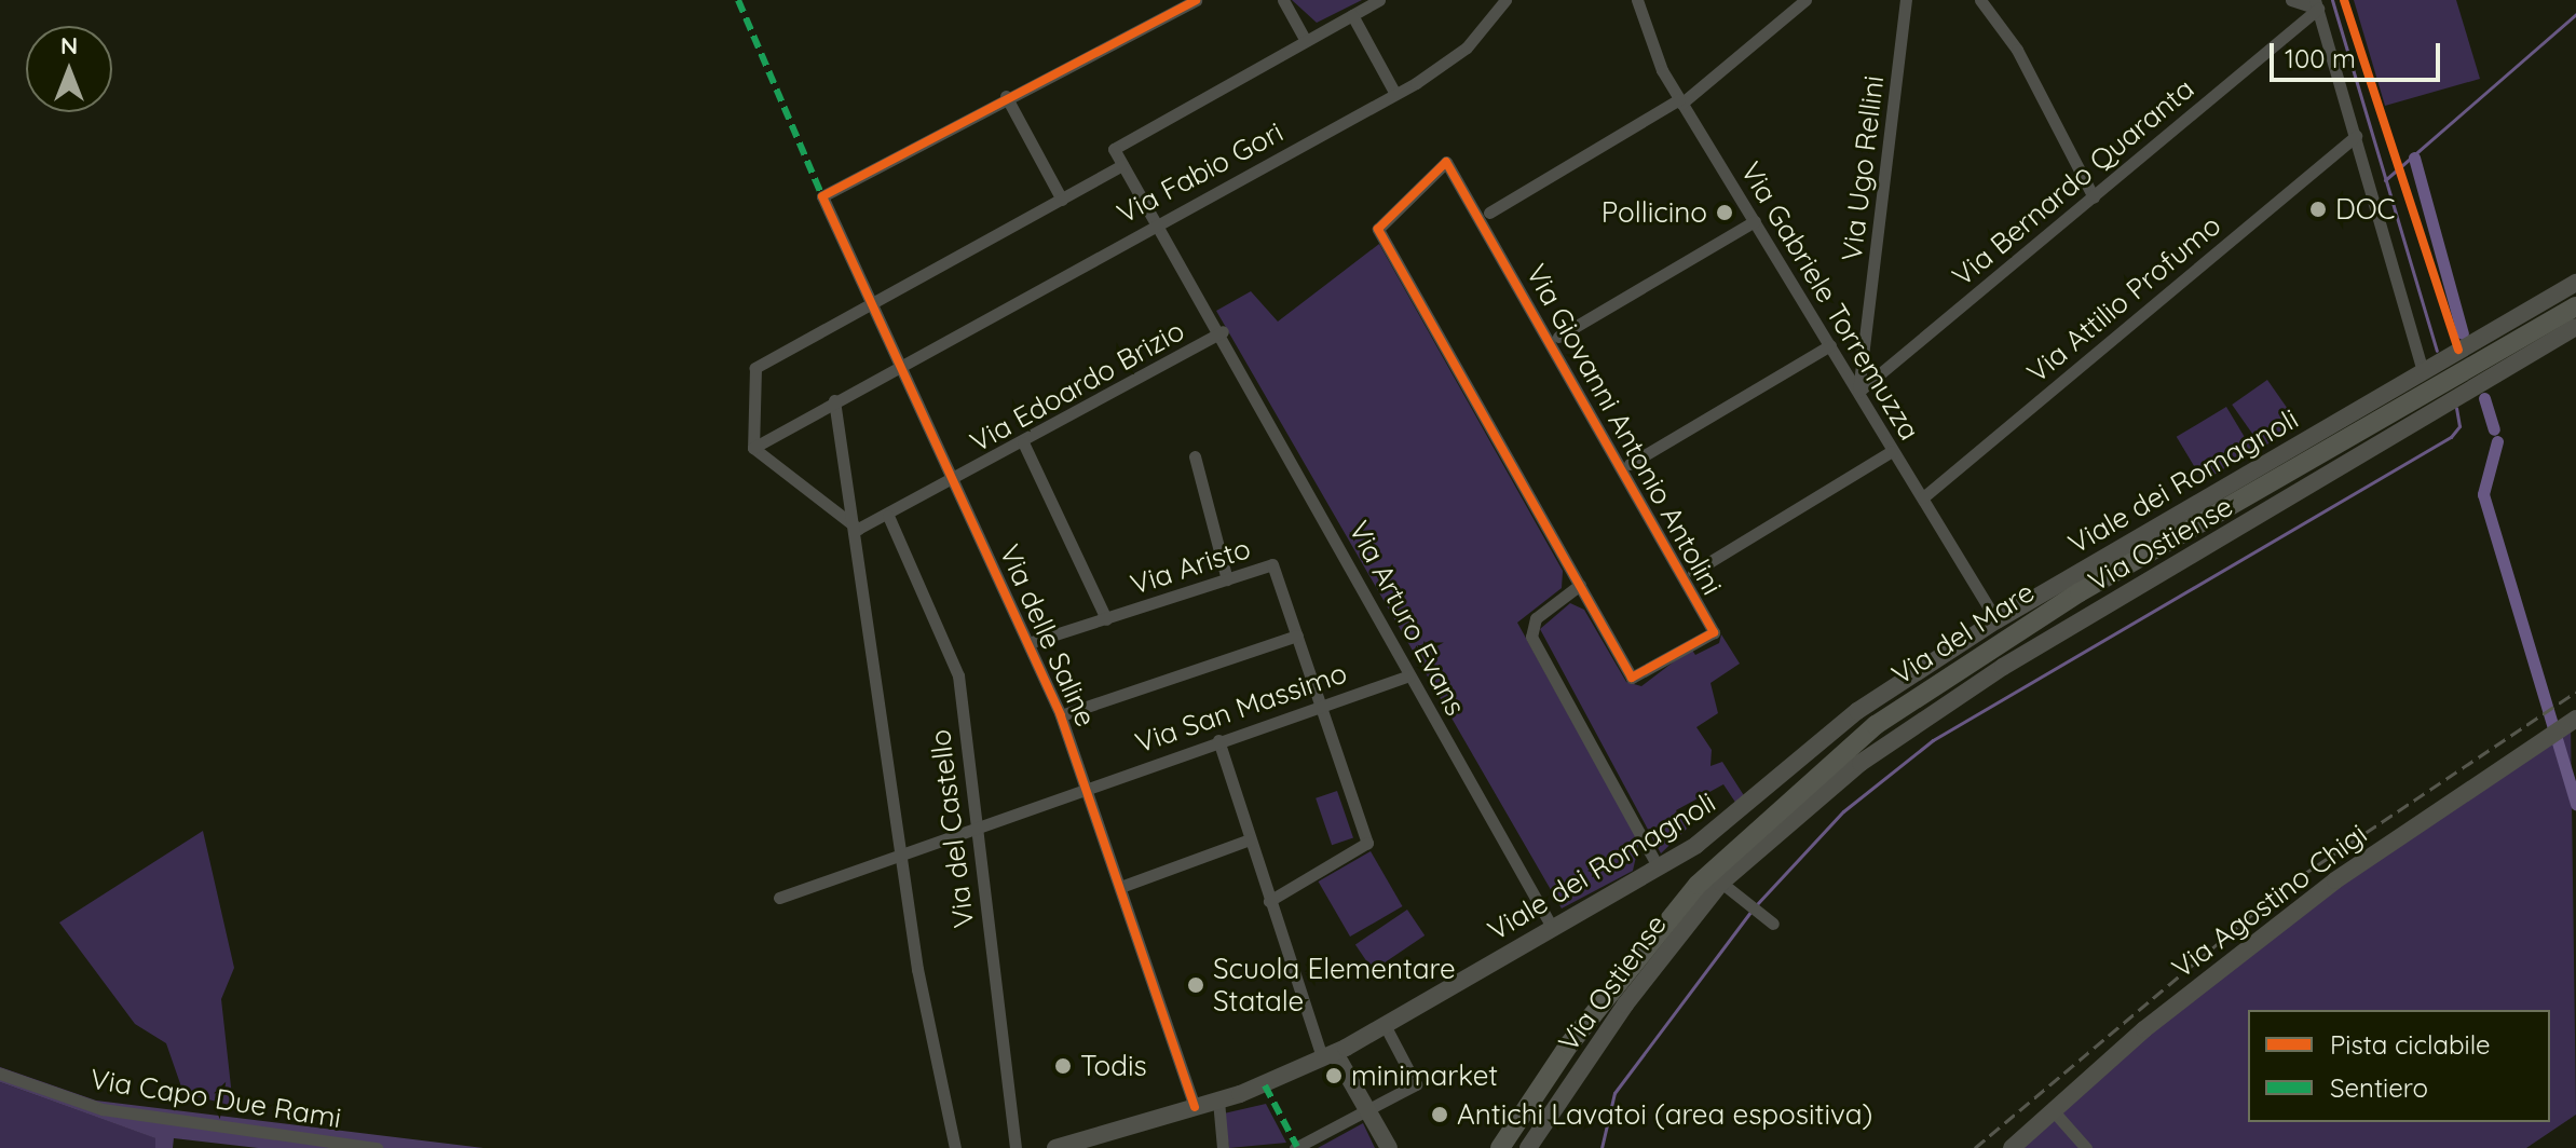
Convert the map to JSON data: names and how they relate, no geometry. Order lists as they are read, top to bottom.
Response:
{
  "streets": {
    "main road": [
      "Viale dei Romagnoli",
      "Via Ostiense",
      "Via del Mare",
      "Via Agostino Chigi"
    ],
    "street": [
      "Via Ugo Rellini",
      "Via Fabio Gori",
      "Via Bernardo Quaranta",
      "Via Attilio Profumo",
      "Via Gabriele Torremuzza",
      "Via Edoardo Brizio",
      "Via Giovanni Antonio Antolini",
      "Via Aristo",
      "Via Arturo Evans",
      "Via delle Saline",
      "Via San Massimo",
      "Via del Castello",
      "Via Capo Due Rami"
    ]
  },
  "crossings": [
    ["Via Ugo Rellini", "Via Bernardo Quaranta"],
    ["Via Ugo Rellini", "Via Gabriele Torremuzza"],
    ["Via Fabio Gori", "Via Arturo Evans"],
    ["Via Fabio Gori", "Via delle Saline"],
    ["Via Bernardo Quaranta", "Via Gabriele Torremuzza"],
    ["Via Attilio Profumo", "Via Gabriele Torremuzza"],
    ["Via Gabriele Torremuzza", "Viale dei Romagnoli"],
    ["Via Edoardo Brizio", "Via Arturo Evans"],
    ["Via Edoardo Brizio", "Via delle Saline"],
    ["Via Edoardo Brizio", "Via del Castello"],
    ["Viale dei Romagnoli", "Via Arturo Evans"],
    ["Viale dei Romagnoli", "Via delle Saline"],
    ["Via Aristo", "Via delle Saline"],
    ["Via Aristo", "Via San Massimo"],
    ["Via Arturo Evans", "Via San Massimo"],
    ["Via delle Saline", "Via San Massimo"],
    ["Via San Massimo", "Via del Castello"]
  ],
  "places": [
    "DOC",
    "Pollicino",
    "Scuola Elementare Statale",
    "Todis",
    "minimarket",
    "Antichi Lavatoi (area espositiva)"
  ],
  "legend": ["Pista ciclabile", "Sentiero"],
  "scale_bar": "100 m",
  "north": "top"
}
